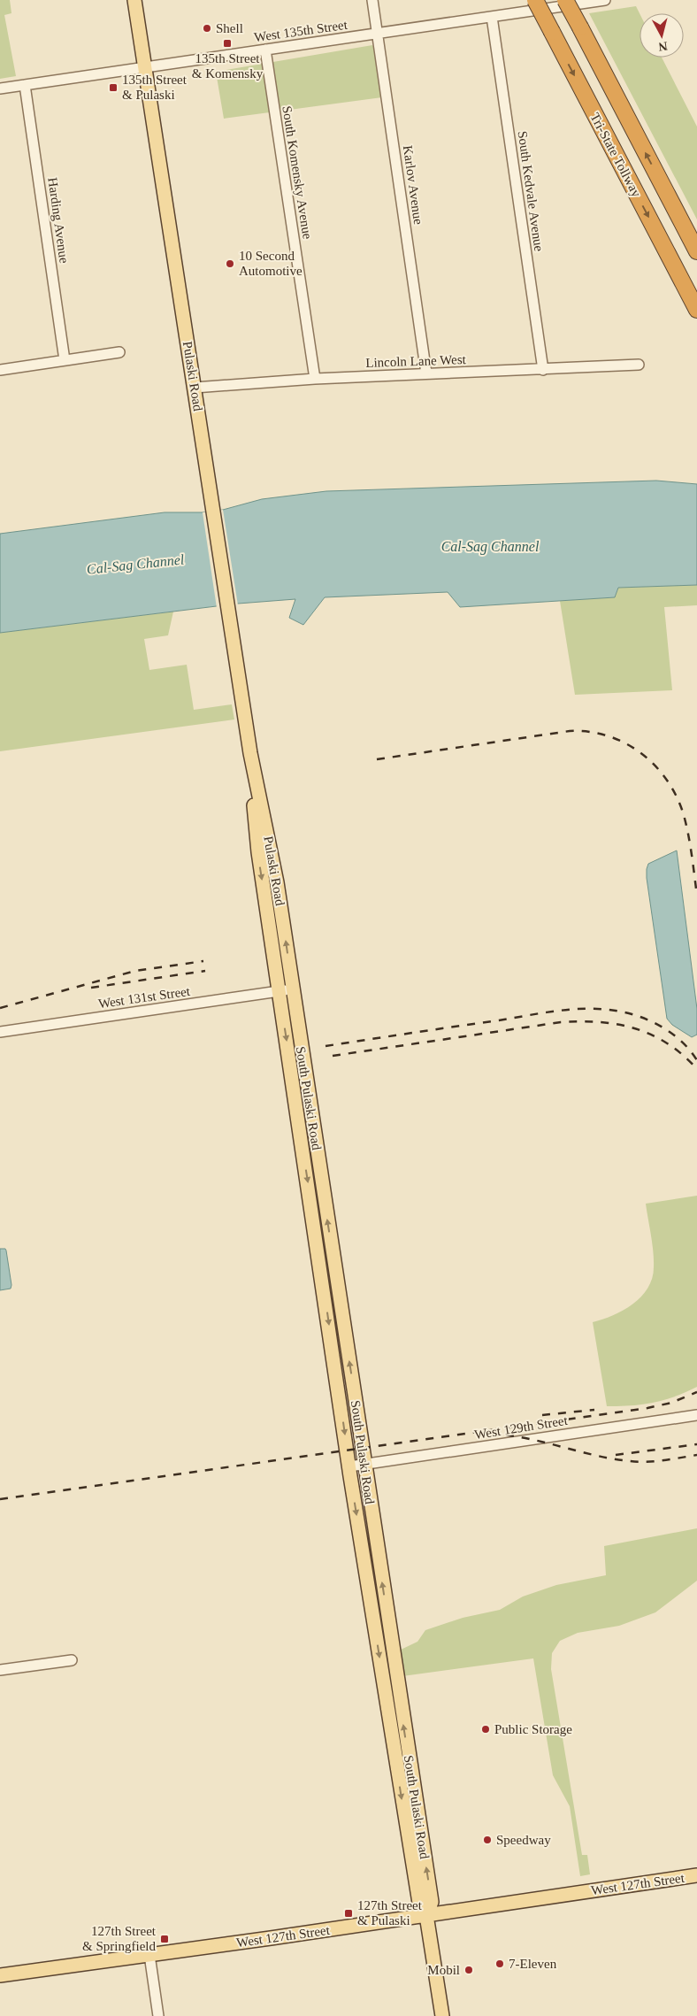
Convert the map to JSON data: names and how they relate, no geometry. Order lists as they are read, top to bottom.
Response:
{
  "streets": {
    "highway": ["Tri-State Tollway"],
    "main road": ["Pulaski Road", "South Pulaski Road", "West 127th Street"],
    "street": [
      "West 135th Street",
      "South Komensky Avenue",
      "Karlov Avenue",
      "South Kedvale Avenue",
      "Harding Avenue",
      "Lincoln Lane West",
      "West 131st Street",
      "West 129th Street"
    ]
  },
  "crossings": [
    ["West 135th Street", "South Komensky Avenue"],
    ["West 135th Street", "Karlov Avenue"],
    ["West 135th Street", "South Kedvale Avenue"],
    ["West 135th Street", "Harding Avenue"],
    ["West 135th Street", "Pulaski Road"],
    ["South Komensky Avenue", "Lincoln Lane West"],
    ["Karlov Avenue", "Lincoln Lane West"],
    ["South Kedvale Avenue", "Lincoln Lane West"],
    ["Lincoln Lane West", "Pulaski Road"],
    ["Pulaski Road", "West 131st Street"],
    ["Pulaski Road", "South Pulaski Road"],
    ["West 131st Street", "South Pulaski Road"],
    ["South Pulaski Road", "West 129th Street"],
    ["South Pulaski Road", "West 127th Street"]
  ],
  "water": ["Cal-Sag Channel"],
  "places": {
    "other": [
      "Shell",
      "10 Second Automotive",
      "Public Storage",
      "Speedway",
      "7-Eleven",
      "Mobil"
    ],
    "transit": [
      "135th Street & Komensky",
      "135th Street & Pulaski",
      "127th Street & Pulaski",
      "127th Street & Springfield"
    ]
  },
  "north": "bottom"
}
